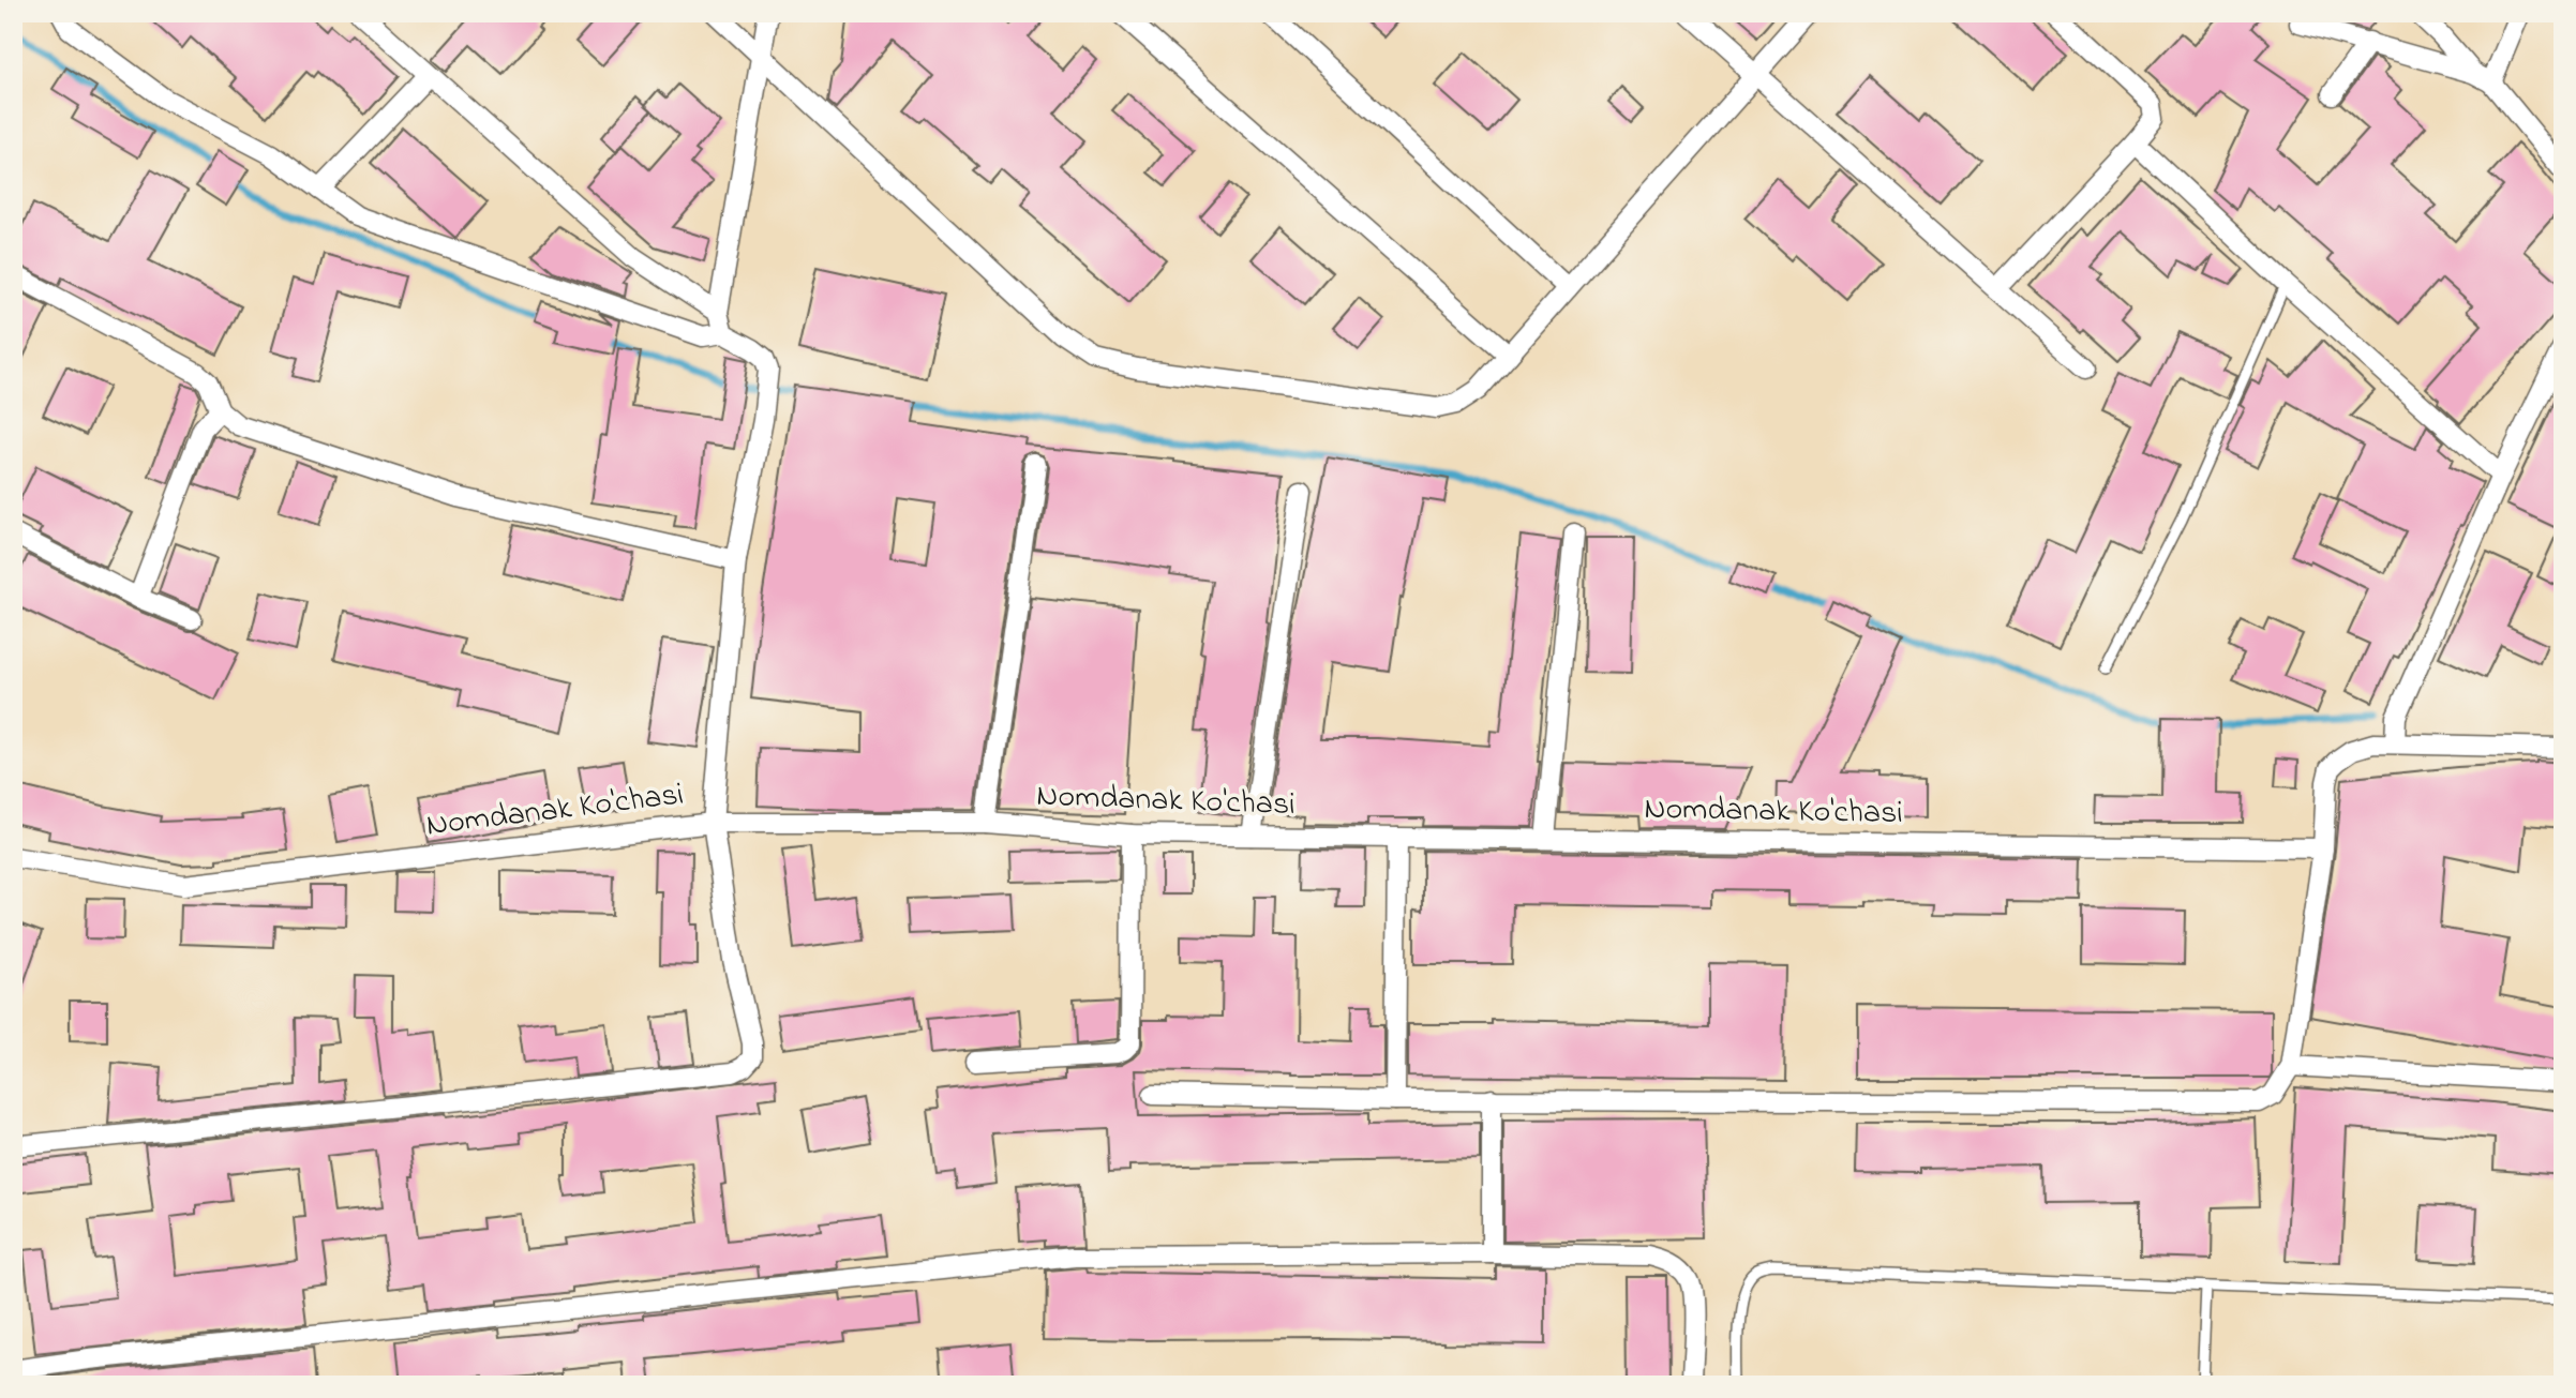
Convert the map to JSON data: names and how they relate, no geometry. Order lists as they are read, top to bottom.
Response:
{
  "streets": {
    "street": ["Nomdanak Ko'chasi"]
  }
}
